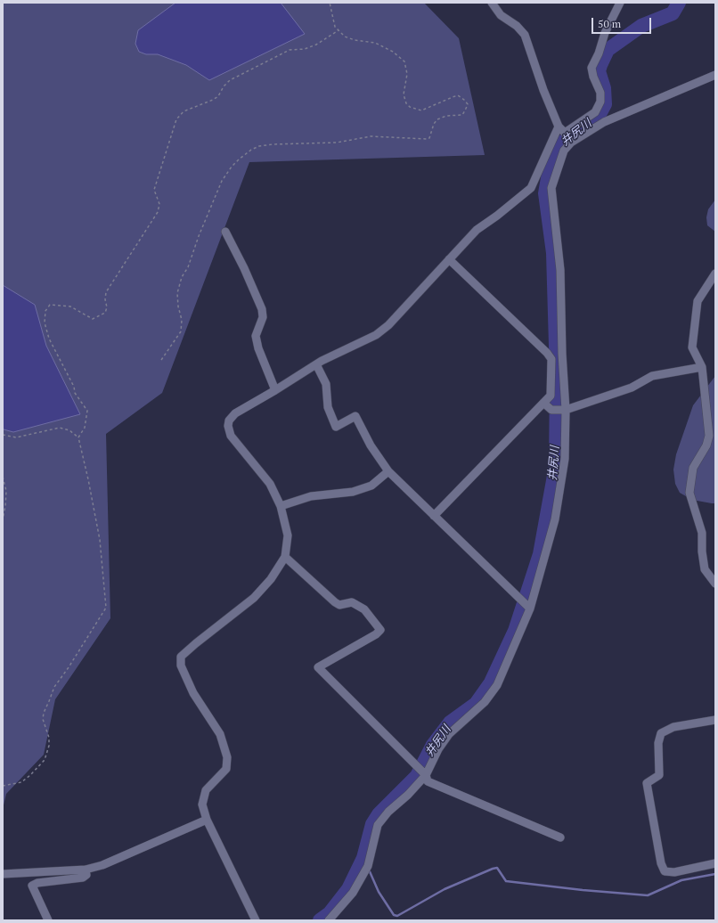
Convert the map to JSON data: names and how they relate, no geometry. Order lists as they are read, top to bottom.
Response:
{
  "water": ["井尻川"],
  "scale_bar": "50 m"
}
